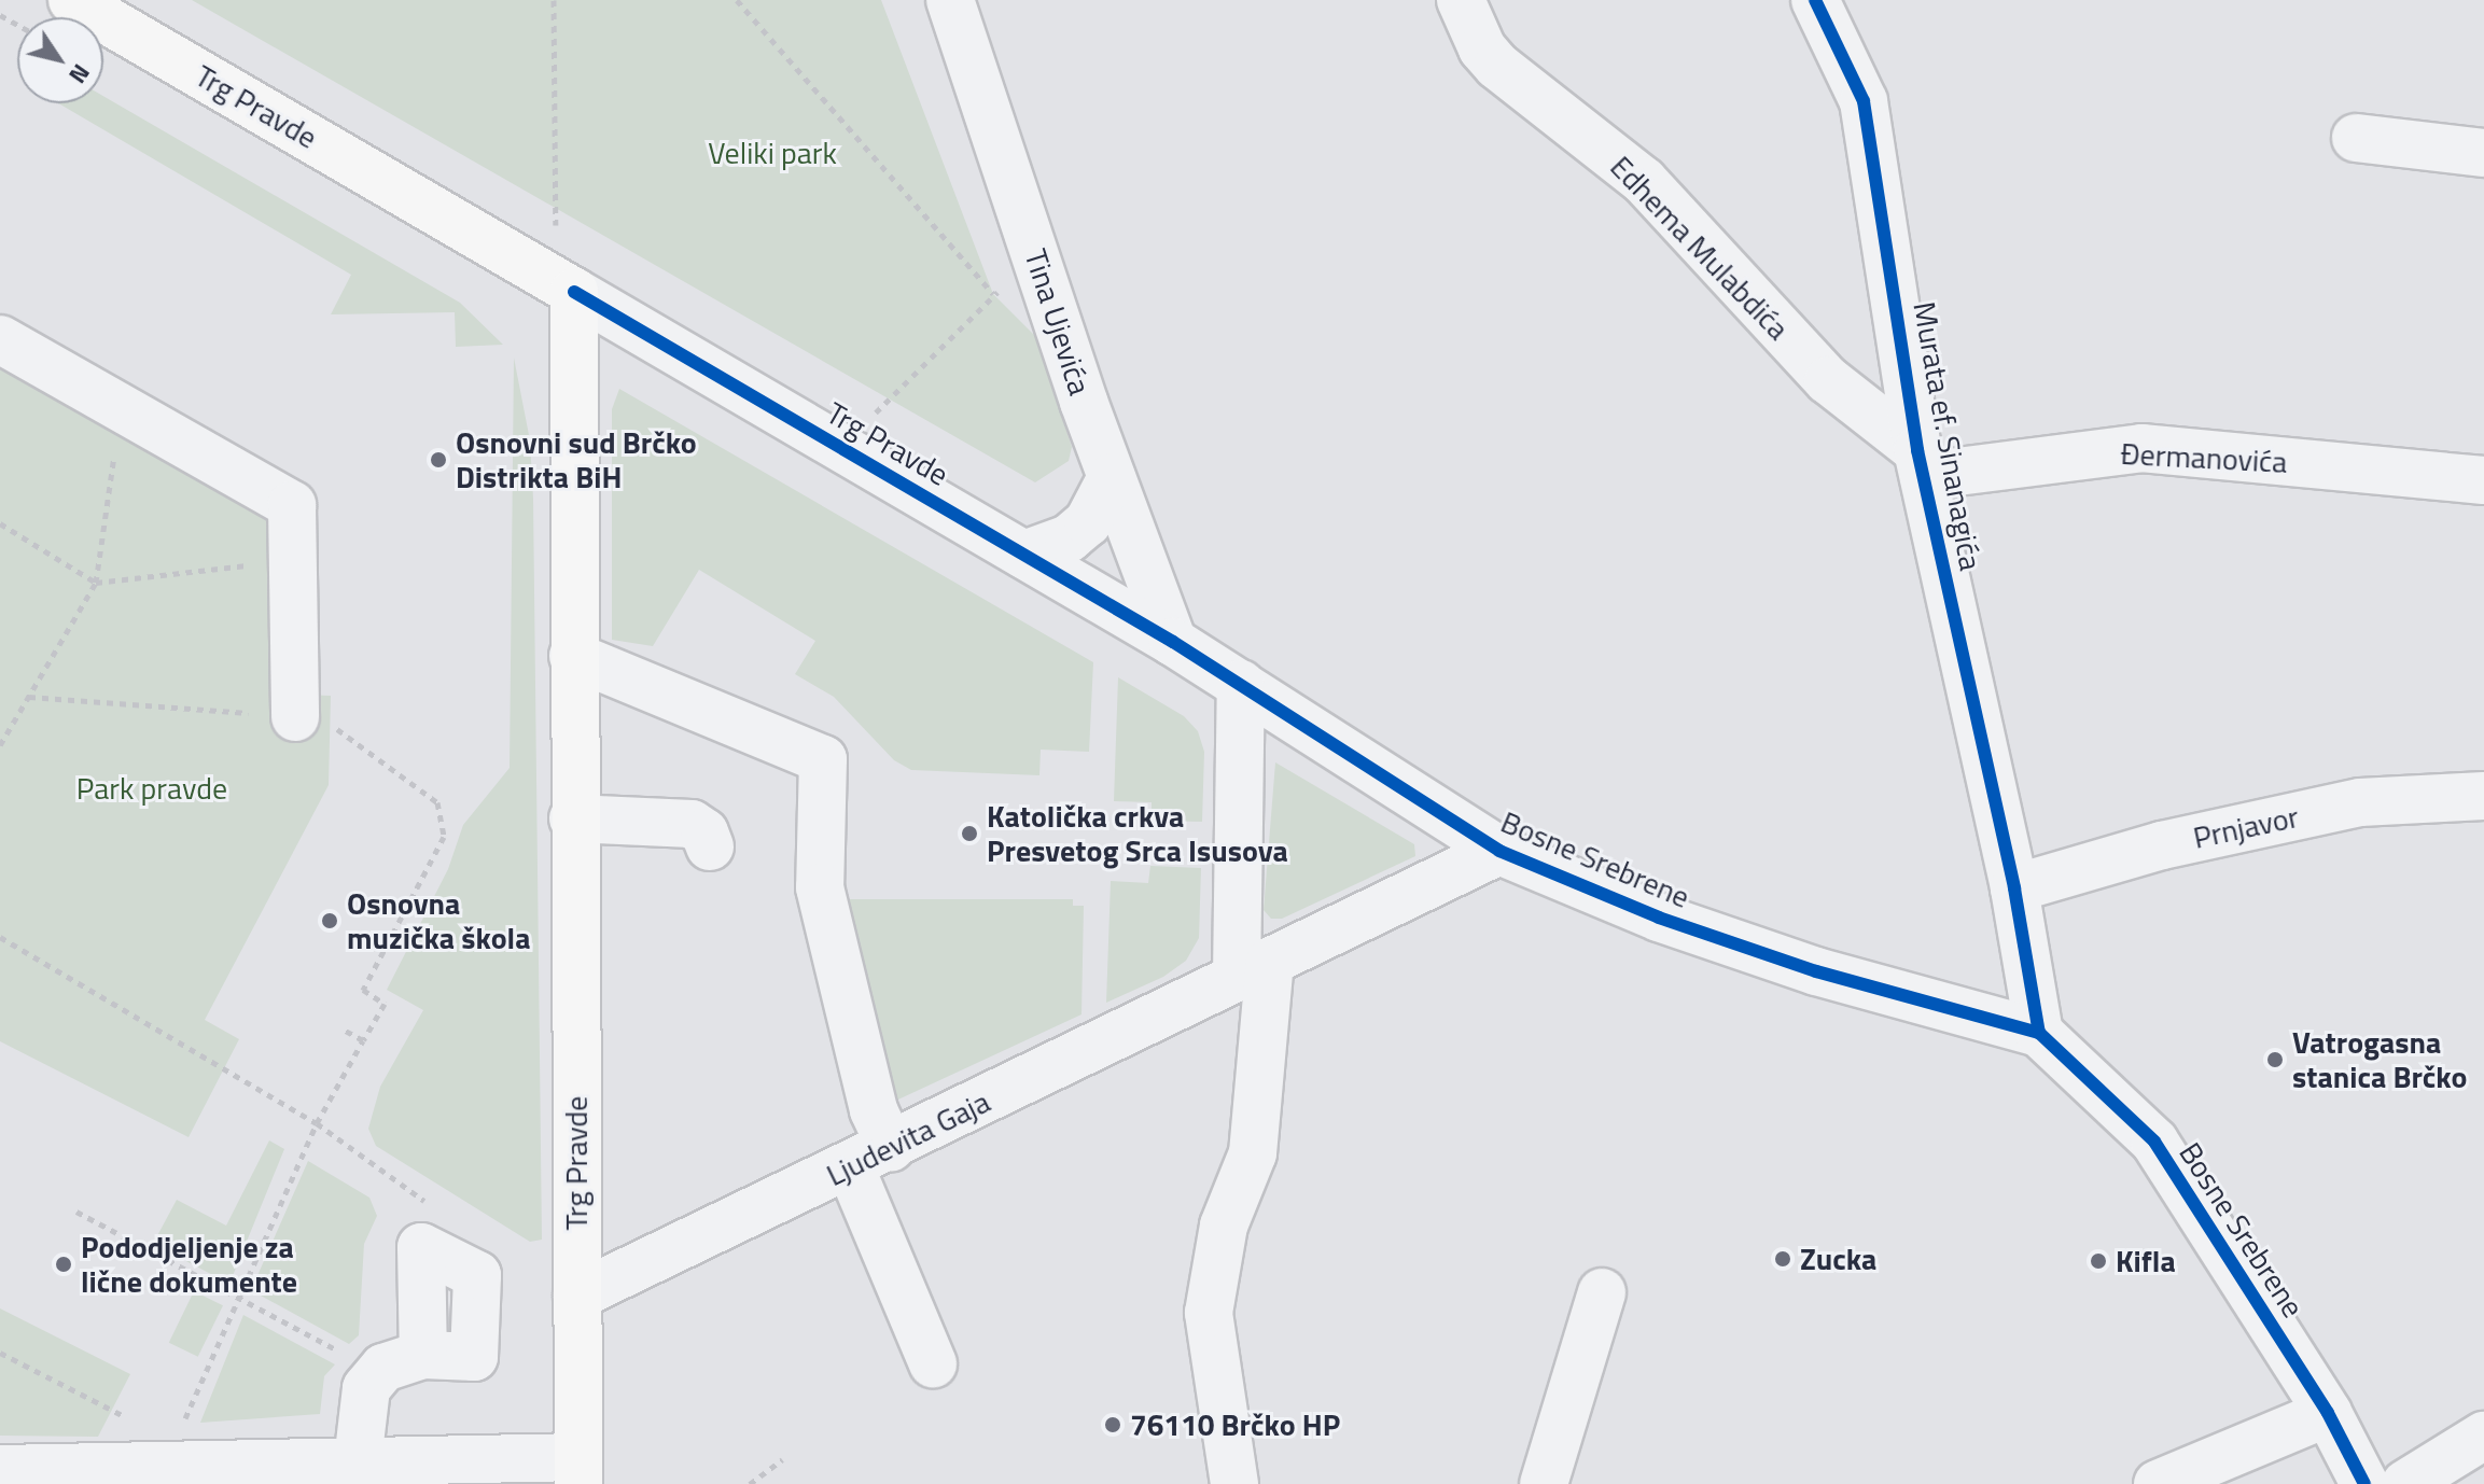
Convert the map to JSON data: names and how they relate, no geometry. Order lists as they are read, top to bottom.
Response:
{
  "streets": {
    "main road": ["Trg Pravde"],
    "street": [
      "Edhema Mulabdića",
      "Tina Ujevića",
      "Murata ef. Sinanagića",
      "Đermanovića",
      "Prnjavor",
      "Bosne Srebrene",
      "Ljudevita Gaja"
    ]
  },
  "crossings": [
    ["Trg Pravde", "Tina Ujevića"],
    ["Trg Pravde", "Bosne Srebrene"],
    ["Trg Pravde", "Ljudevita Gaja"],
    ["Edhema Mulabdića", "Murata ef. Sinanagića"],
    ["Edhema Mulabdića", "Đermanovića"],
    ["Tina Ujevića", "Bosne Srebrene"],
    ["Murata ef. Sinanagića", "Đermanovića"],
    ["Murata ef. Sinanagića", "Prnjavor"],
    ["Bosne Srebrene", "Ljudevita Gaja"]
  ],
  "parks": ["Veliki park", "Park pravde"],
  "places": [
    "Osnovni sud Brčko Distrikta BiH",
    "Katolička crkva Presvetog Srca Isusova",
    "Osnovna muzička škola",
    "Vatrogasna stanica Brčko",
    "Zucka",
    "Kifla",
    "Pododjeljenje za lične dokumente",
    "76110 Brčko HP"
  ],
  "north": "bottom right"
}
